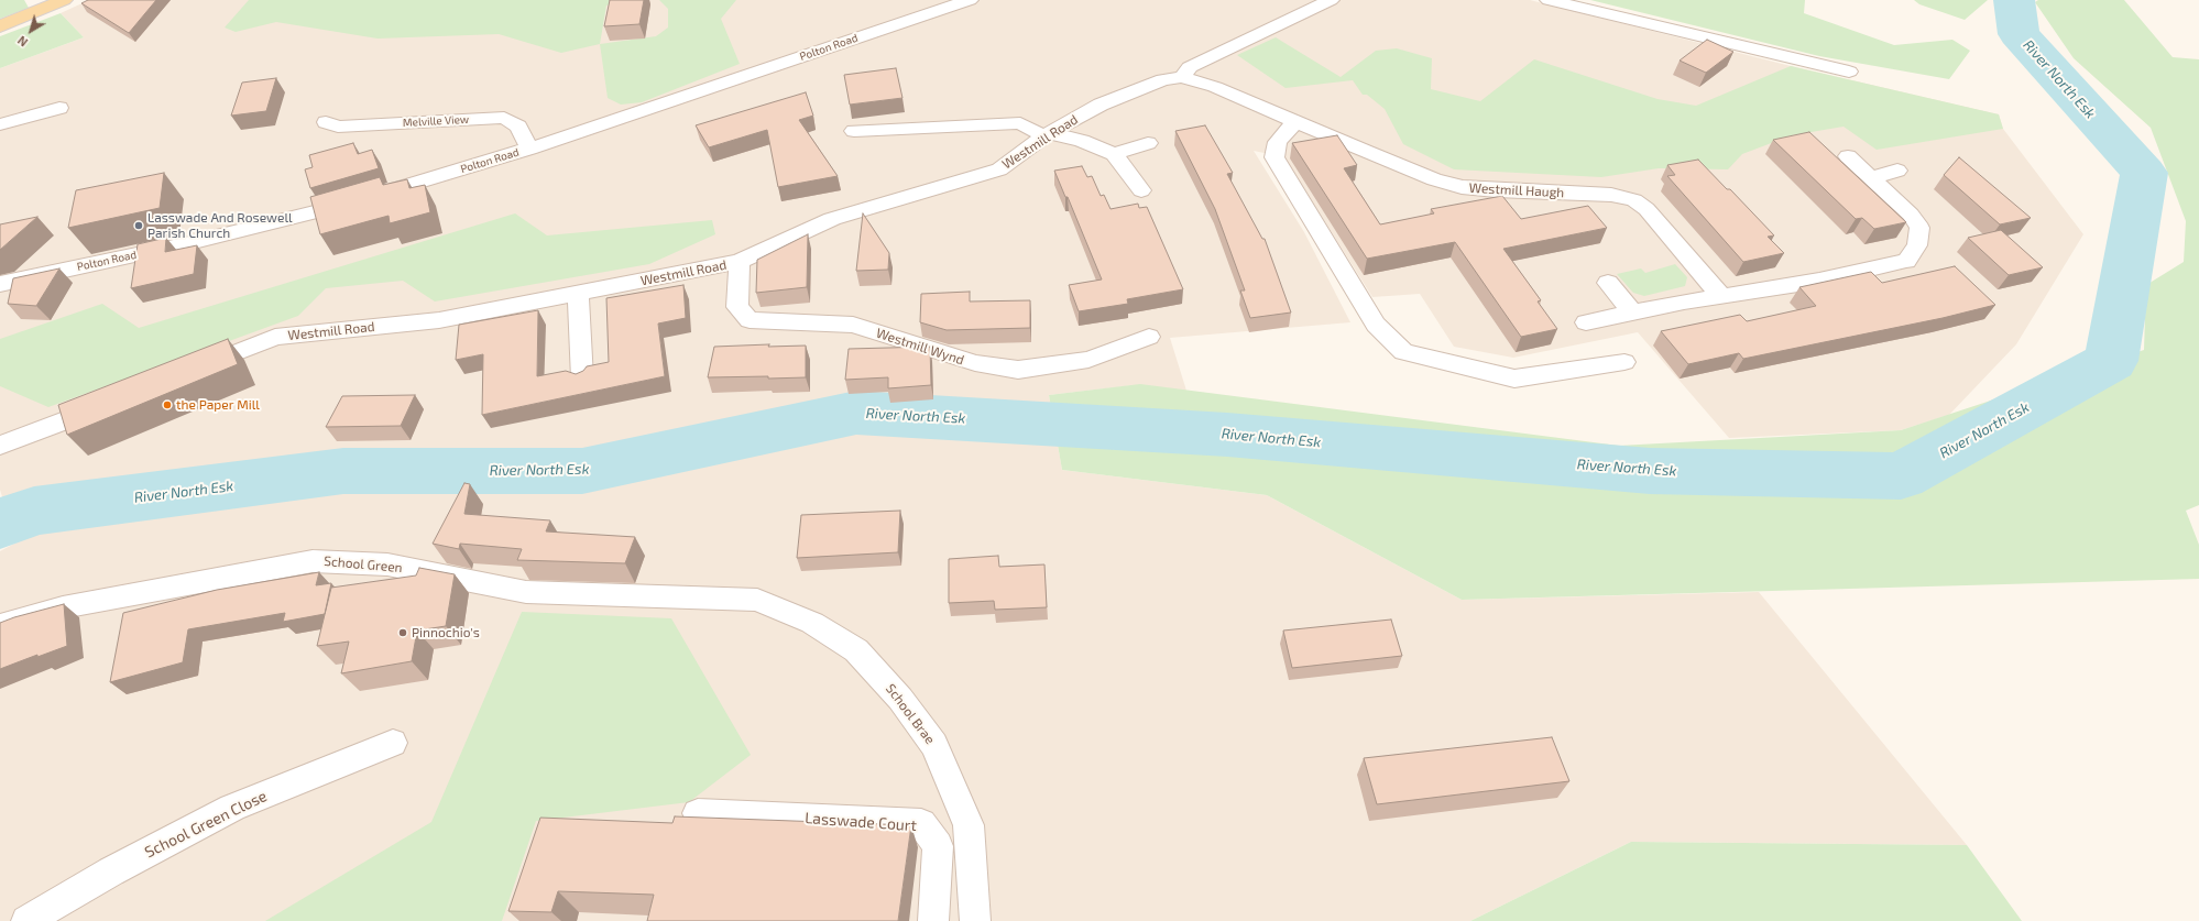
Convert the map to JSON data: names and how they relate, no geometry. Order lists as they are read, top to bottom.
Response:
{
  "streets": {
    "street": [
      "Polton Road",
      "Melville View",
      "Westmill Road",
      "Westmill Haugh",
      "Westmill Wynd",
      "School Green",
      "School Brae",
      "Lasswade Court",
      "School Green Close"
    ]
  },
  "crossings": [
    ["Polton Road", "Melville View"],
    ["Westmill Road", "Westmill Haugh"],
    ["Westmill Road", "Westmill Wynd"],
    ["School Green", "School Brae"]
  ],
  "water": ["River North Esk"],
  "places": ["Lasswade And Rosewell Parish Church", "the Paper Mill", "Pinnochio's"],
  "north": "bottom left"
}
